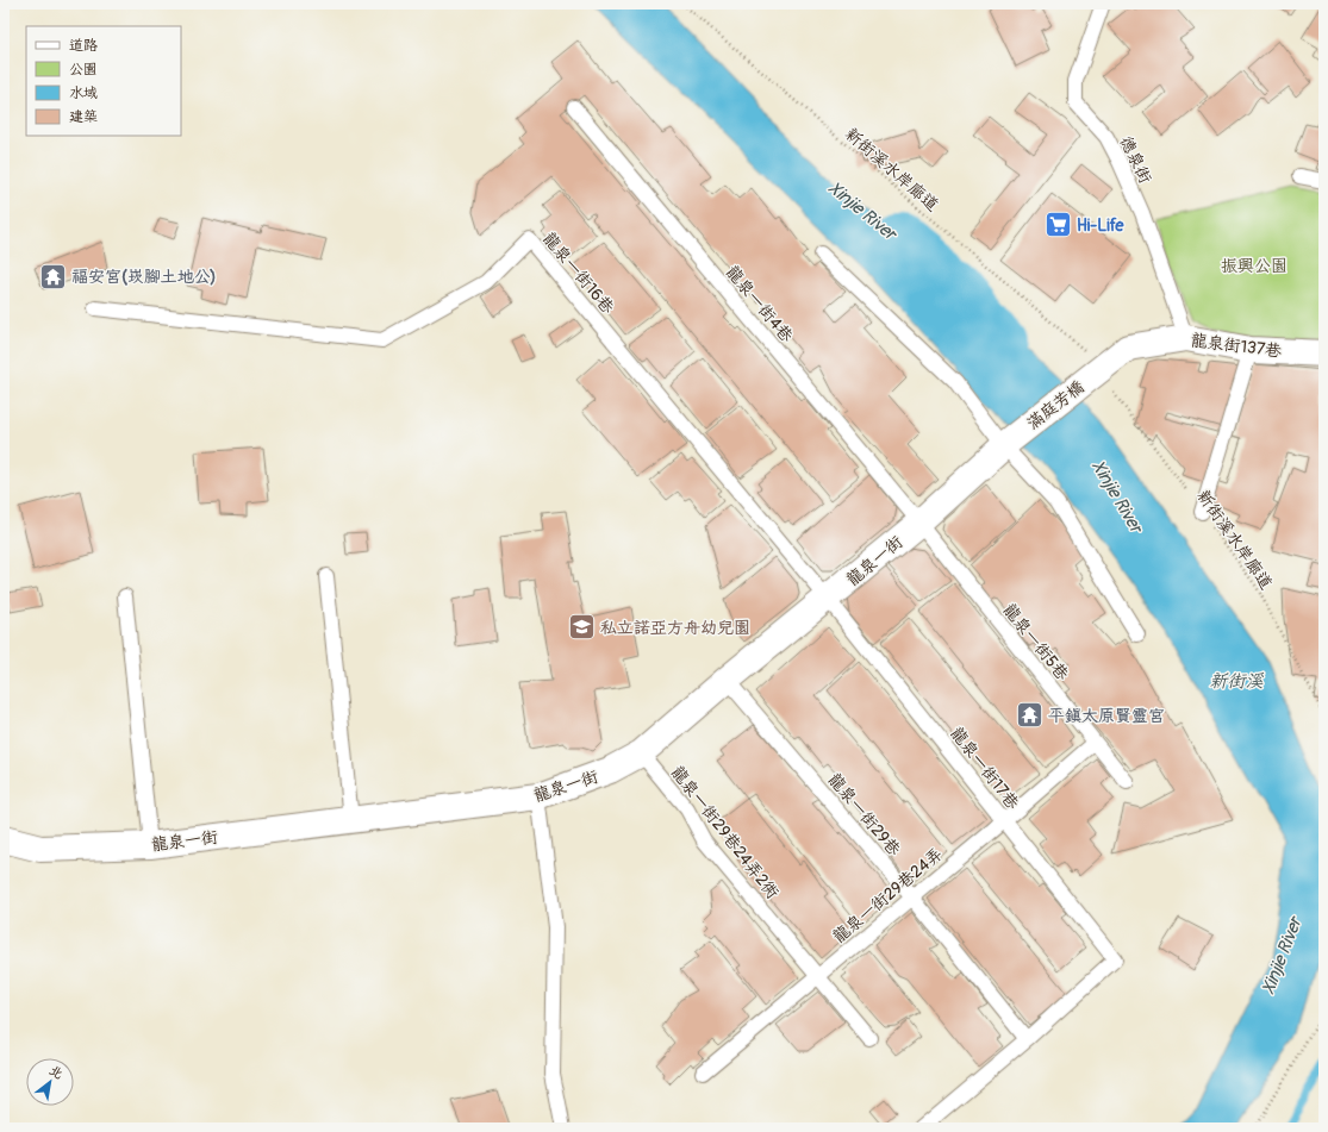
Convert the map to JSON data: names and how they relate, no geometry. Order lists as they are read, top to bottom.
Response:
{
  "streets": {
    "street": ["龍泉街137巷", "滿庭芳橋", "龍泉一街"],
    "lane": [
      "德泉街",
      "龍泉一街16巷",
      "龍泉一街4巷",
      "龍泉一街5巷",
      "龍泉一街17巷",
      "龍泉一街29巷",
      "龍泉一街29巷24弄2衖",
      "龍泉一街29巷24弄"
    ],
    "path": ["新街溪水岸廊道"]
  },
  "crossings": [
    ["德泉街", "龍泉街137巷"],
    ["新街溪水岸廊道", "龍泉街137巷"],
    ["新街溪水岸廊道", "滿庭芳橋"],
    ["龍泉一街16巷", "龍泉一街"],
    ["龍泉一街16巷", "龍泉一街17巷"],
    ["龍泉一街4巷", "龍泉一街"],
    ["龍泉一街4巷", "龍泉一街5巷"],
    ["龍泉街137巷", "滿庭芳橋"],
    ["滿庭芳橋", "龍泉一街"],
    ["龍泉一街", "龍泉一街5巷"],
    ["龍泉一街", "龍泉一街17巷"],
    ["龍泉一街", "龍泉一街29巷"],
    ["龍泉一街", "龍泉一街29巷24弄2衖"],
    ["龍泉一街5巷", "龍泉一街29巷24弄"],
    ["龍泉一街17巷", "龍泉一街29巷"],
    ["龍泉一街17巷", "龍泉一街29巷24弄"],
    ["龍泉一街29巷", "龍泉一街29巷24弄"],
    ["龍泉一街29巷24弄2衖", "龍泉一街29巷24弄"]
  ],
  "water": ["Xinjie River", "新街溪"],
  "parks": ["振興公園"],
  "places": {
    "supermarket": ["Hi-Life"],
    "temple": ["福安宮(崁腳土地公)", "平鎮太原賢靈宮"],
    "school or university": ["私立諾亞方舟幼兒園"]
  },
  "legend": [
    "道路",
    "公園",
    "水域",
    "建築"
  ],
  "north": "top right"
}
